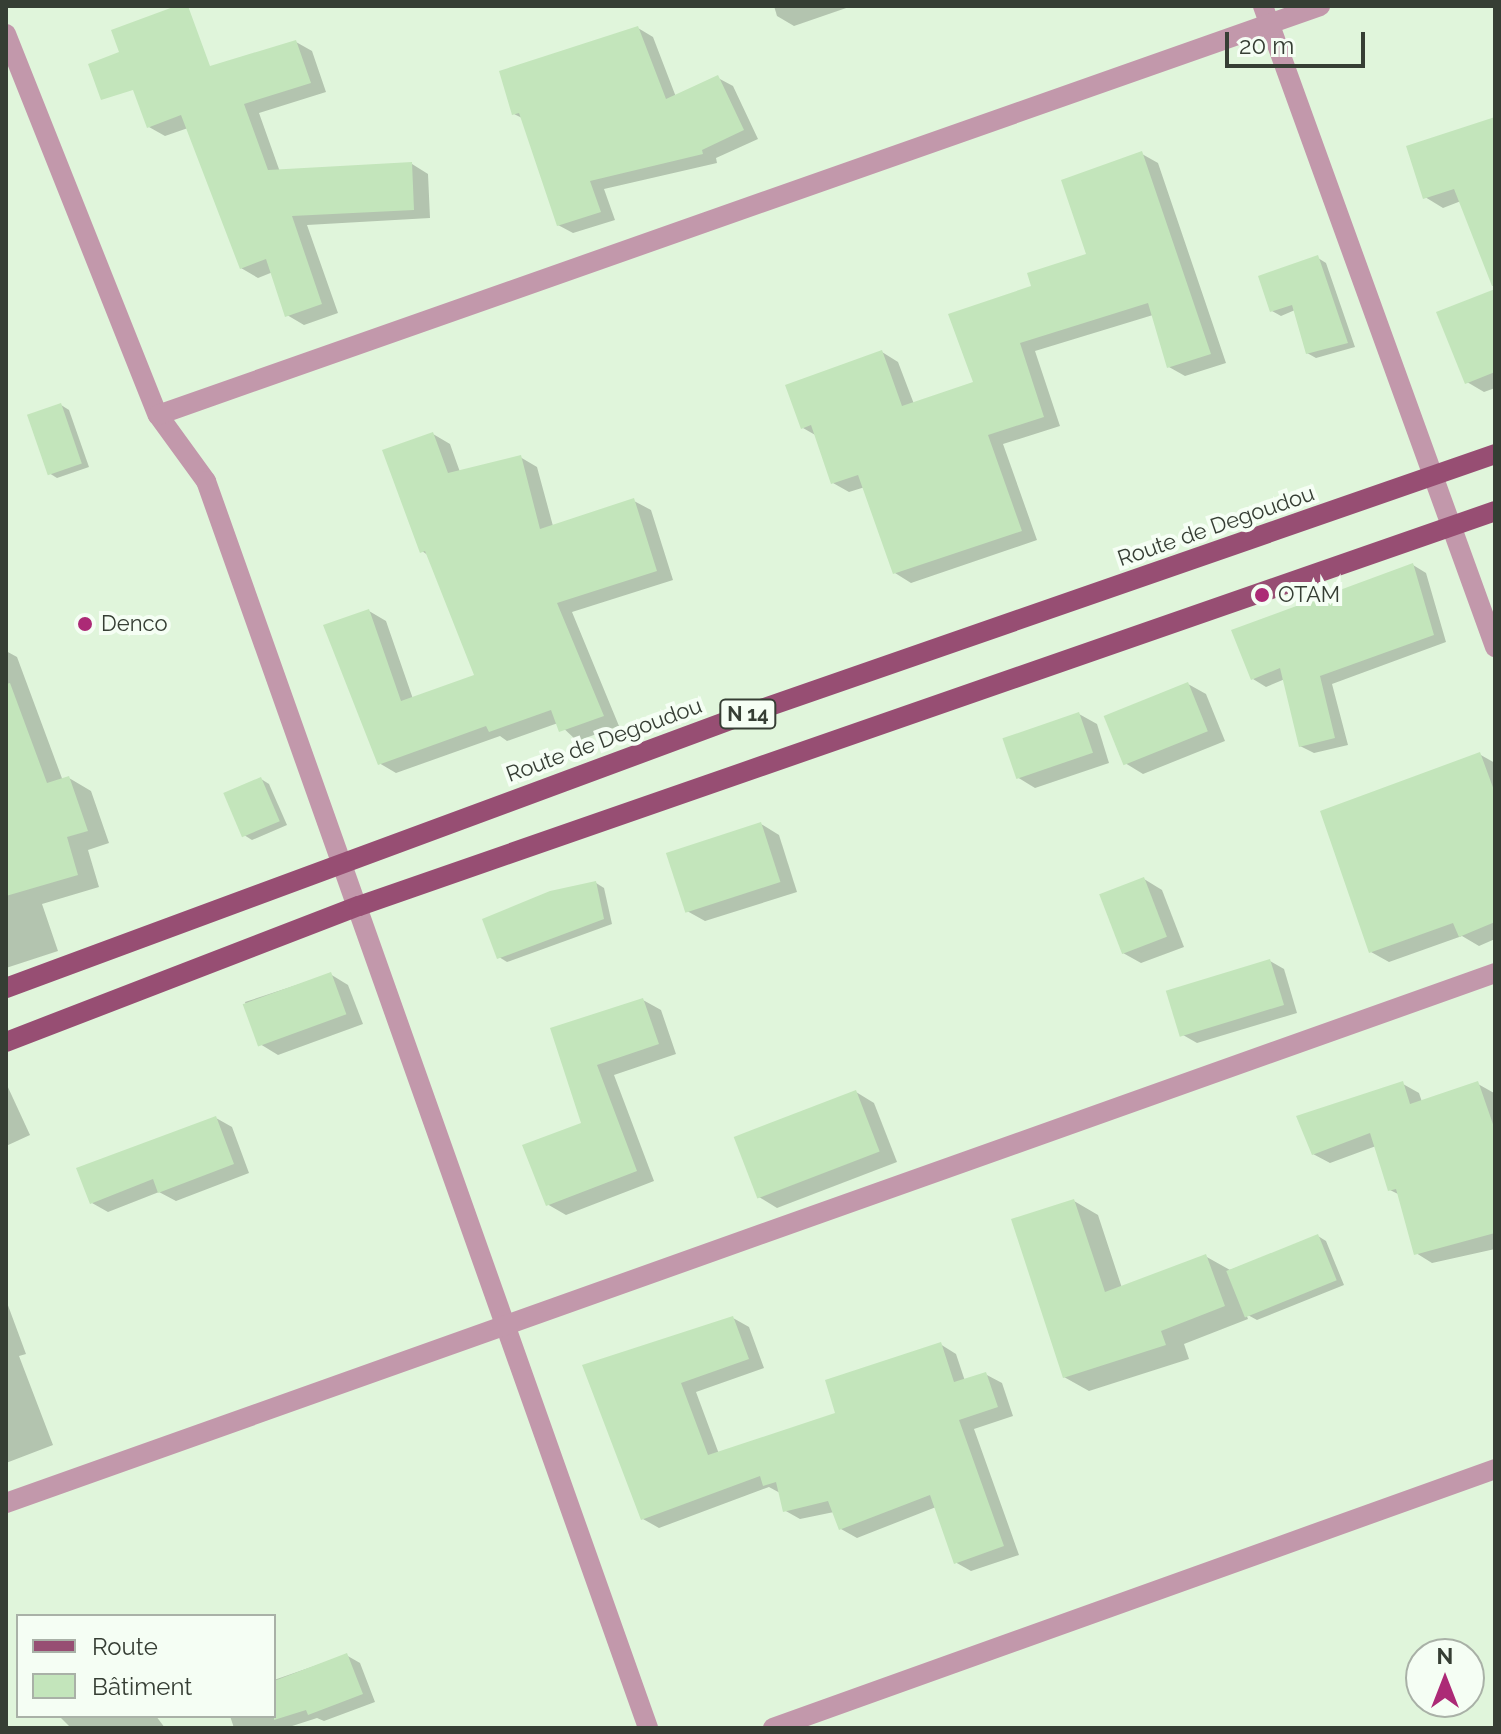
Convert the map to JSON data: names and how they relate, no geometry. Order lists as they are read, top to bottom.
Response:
{
  "streets": {
    "main road": ["Route de Degoudou", "N 14"]
  },
  "places": ["OTAM", "Denco"],
  "legend": ["Route", "Bâtiment"],
  "scale_bar": "20 m",
  "north": "top"
}
